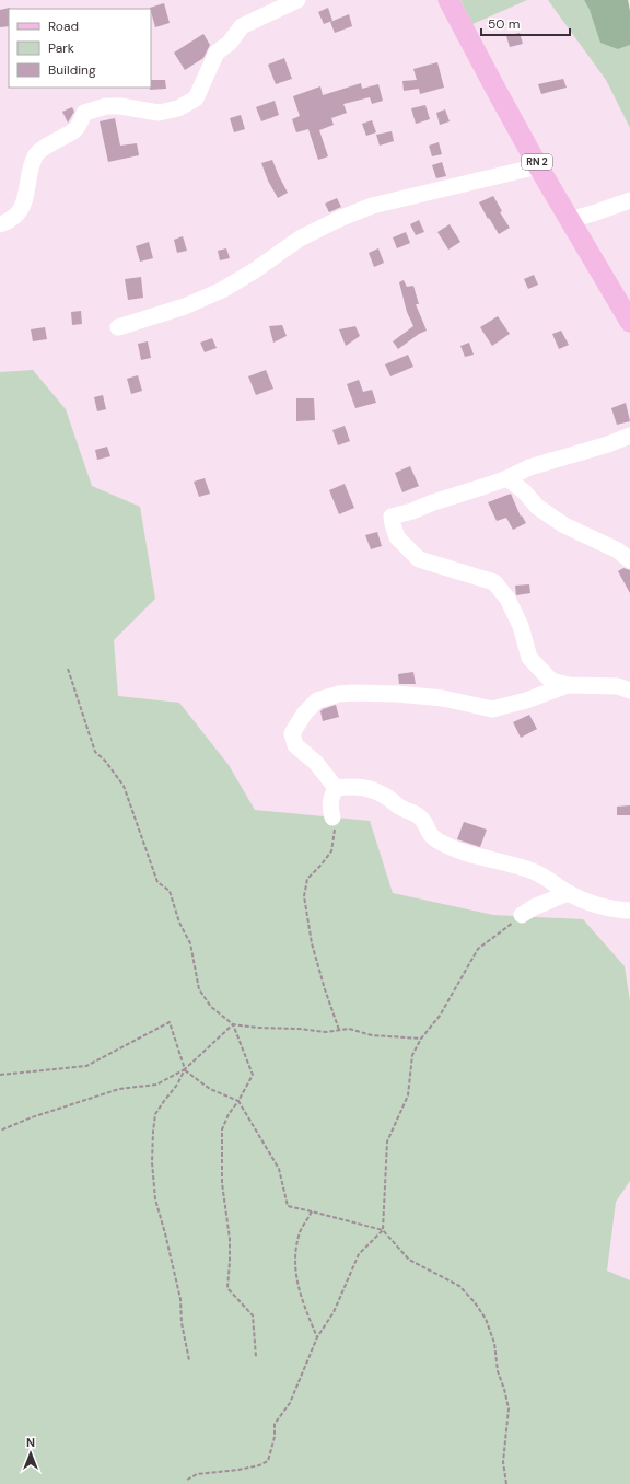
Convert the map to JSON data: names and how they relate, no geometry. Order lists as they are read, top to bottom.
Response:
{
  "streets": {
    "main road": ["RN 2"]
  },
  "legend": ["Road", "Park", "Building"],
  "scale_bar": "50 m",
  "north": "top"
}
